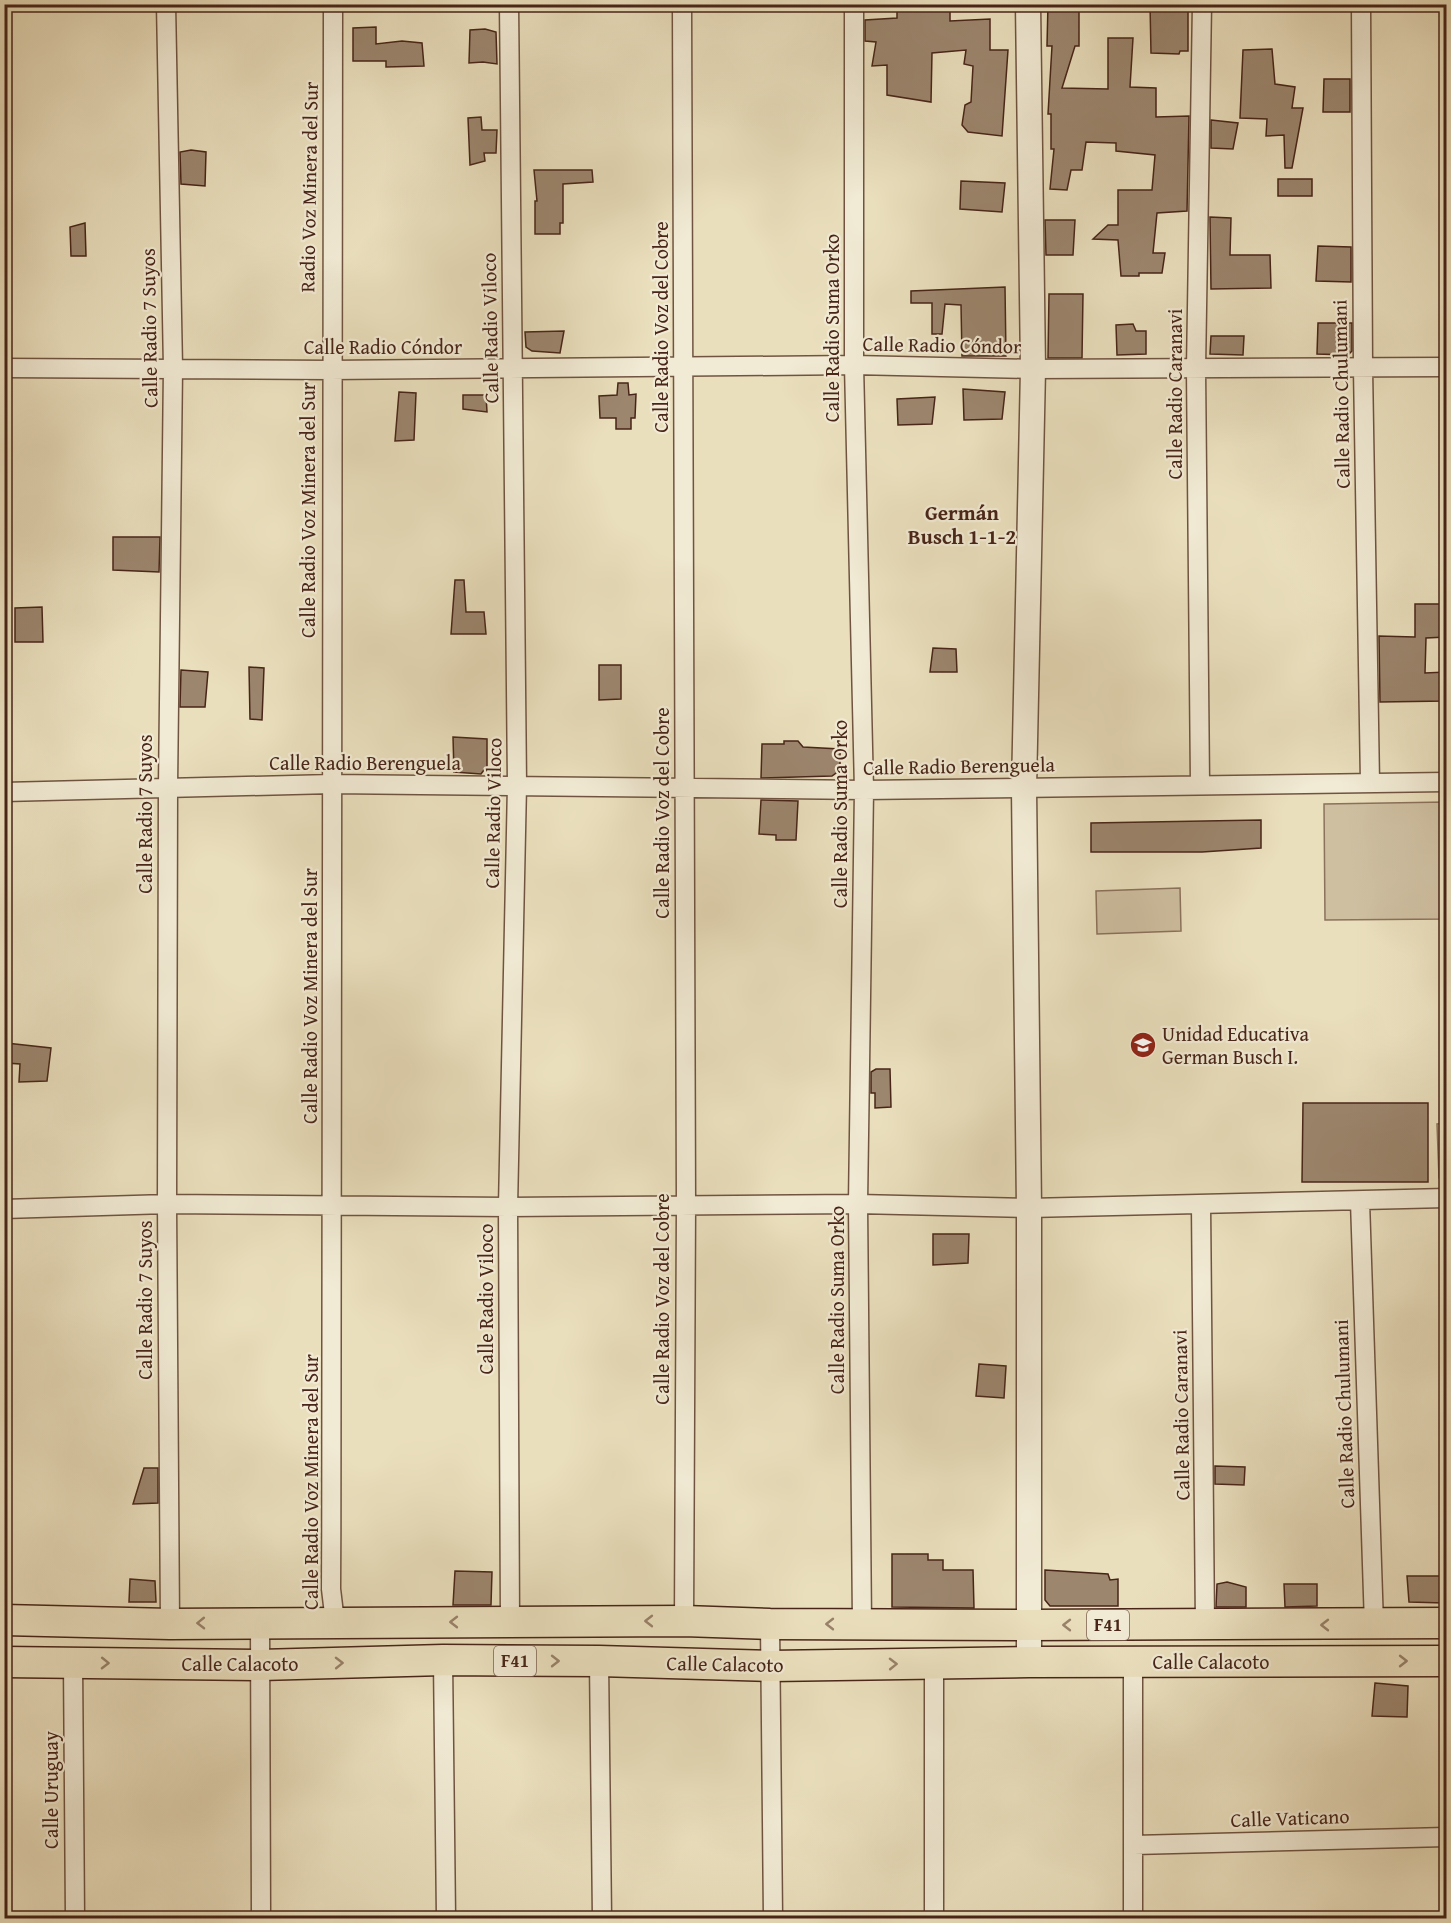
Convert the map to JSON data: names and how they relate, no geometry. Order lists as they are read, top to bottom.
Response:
{
  "streets": {
    "main road": ["F41", "Calle Calacoto"],
    "street": [
      "Radio Voz Minera del Sur",
      "Calle Radio Voz del Cobre",
      "Calle Radio 7 Suyos",
      "Calle Radio Viloco",
      "Calle Radio Suma Orko",
      "Calle Radio Cóndor",
      "Calle Radio Caranavi",
      "Calle Radio Chulumani",
      "Calle Radio Voz Minera del Sur",
      "Calle Radio Berenguela",
      "Calle Uruguay",
      "Calle Vaticano"
    ]
  },
  "crossings": [
    ["Radio Voz Minera del Sur", "Calle Radio Cóndor"],
    ["Radio Voz Minera del Sur", "Calle Radio Voz Minera del Sur"],
    ["Calle Radio Voz del Cobre", "Calle Radio Cóndor"],
    ["Calle Radio Voz del Cobre", "Calle Radio Berenguela"],
    ["Calle Radio Voz del Cobre", "Calle Calacoto"],
    ["Calle Radio 7 Suyos", "Calle Radio Cóndor"],
    ["Calle Radio 7 Suyos", "Calle Radio Berenguela"],
    ["Calle Radio 7 Suyos", "Calle Calacoto"],
    ["Calle Radio Viloco", "Calle Radio Cóndor"],
    ["Calle Radio Viloco", "Calle Radio Berenguela"],
    ["Calle Radio Viloco", "Calle Calacoto"],
    ["Calle Radio Suma Orko", "Calle Radio Cóndor"],
    ["Calle Radio Suma Orko", "Calle Radio Berenguela"],
    ["Calle Radio Suma Orko", "Calle Calacoto"],
    ["Calle Radio Cóndor", "Calle Radio Caranavi"],
    ["Calle Radio Cóndor", "Calle Radio Chulumani"],
    ["Calle Radio Cóndor", "Calle Radio Voz Minera del Sur"],
    ["Calle Radio Caranavi", "Calle Radio Berenguela"],
    ["Calle Radio Caranavi", "Calle Calacoto"],
    ["Calle Radio Chulumani", "Calle Radio Berenguela"],
    ["Calle Radio Chulumani", "Calle Calacoto"],
    ["Calle Radio Voz Minera del Sur", "Calle Radio Berenguela"],
    ["Calle Radio Voz Minera del Sur", "Calle Calacoto"],
    ["Calle Calacoto", "Calle Uruguay"]
  ],
  "districts": ["Germán Busch 1-1-2"],
  "places": {
    "school or university": ["Unidad Educativa German Busch I."]
  }
}
